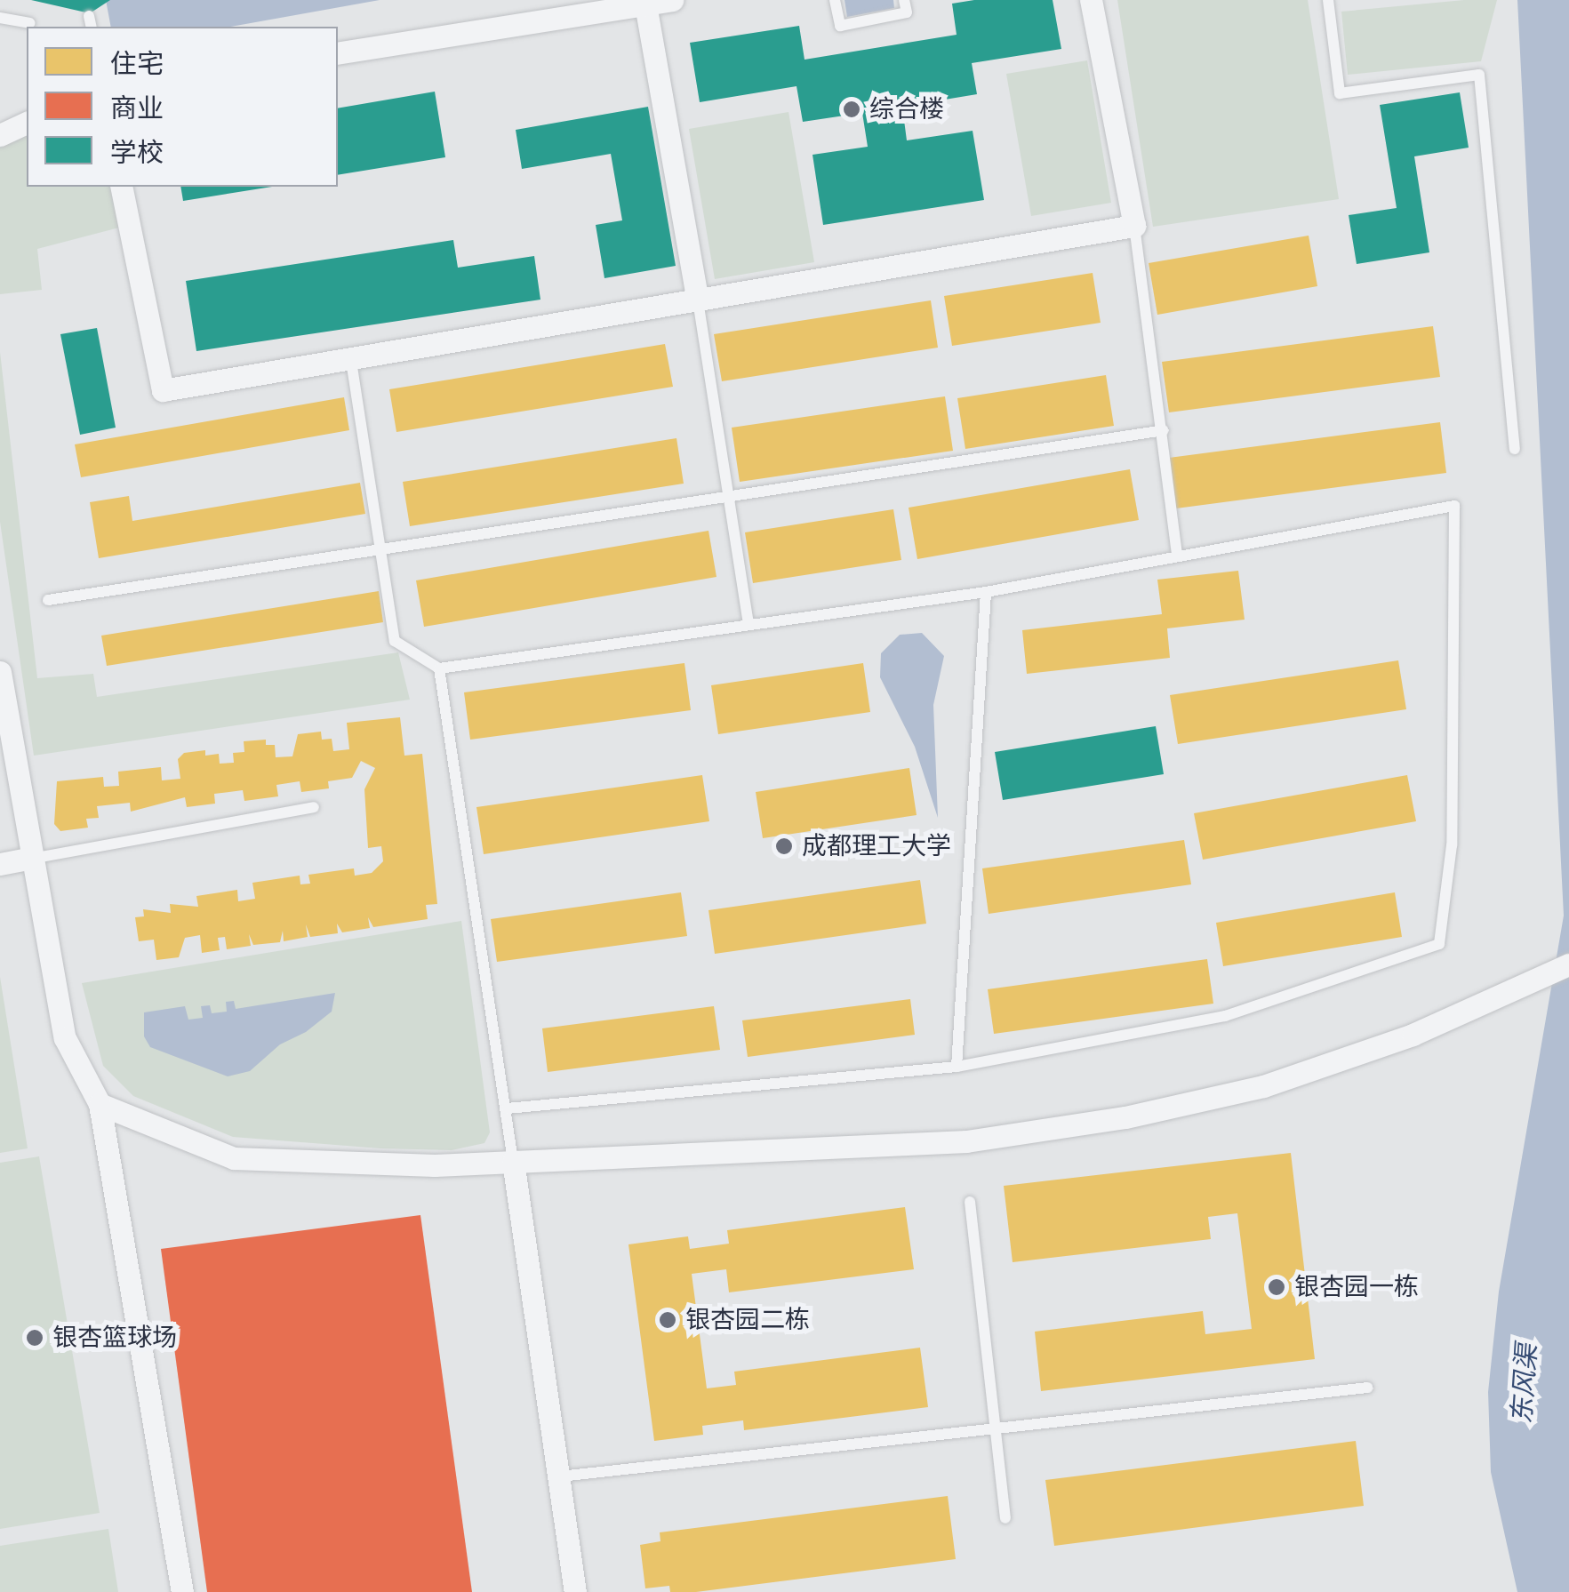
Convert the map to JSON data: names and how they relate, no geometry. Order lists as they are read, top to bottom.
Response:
{
  "water": ["东风渠"],
  "places": [
    "综合楼",
    "成都理工大学",
    "银杏园一栋",
    "银杏园二栋",
    "银杏篮球场"
  ],
  "legend": ["住宅", "商业", "学校"]
}
